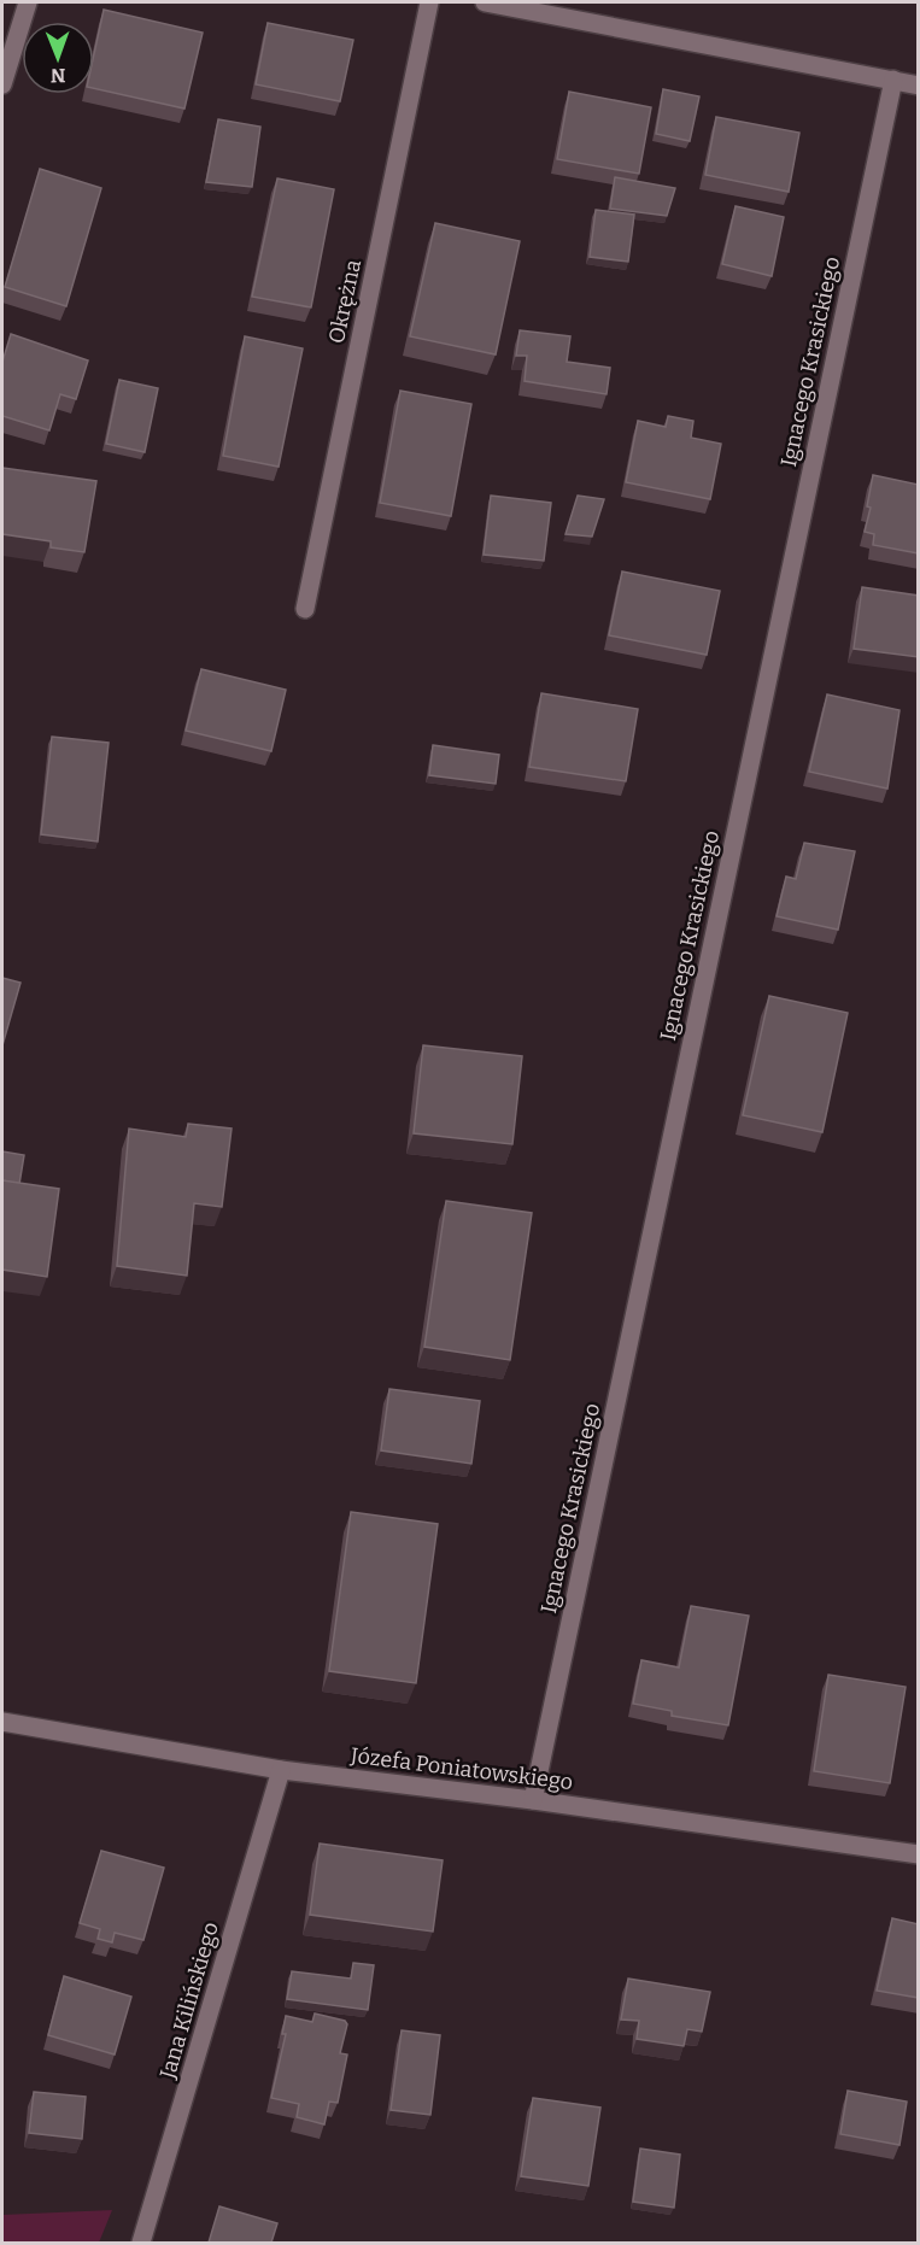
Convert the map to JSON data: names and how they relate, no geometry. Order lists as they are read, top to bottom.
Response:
{
  "streets": {
    "street": [
      "Okrężna",
      "Ignacego Krasickiego",
      "Józefa Poniatowskiego",
      "Jana Kilińskiego"
    ]
  },
  "crossings": [
    ["Ignacego Krasickiego", "Józefa Poniatowskiego"],
    ["Józefa Poniatowskiego", "Jana Kilińskiego"]
  ],
  "north": "bottom"
}
